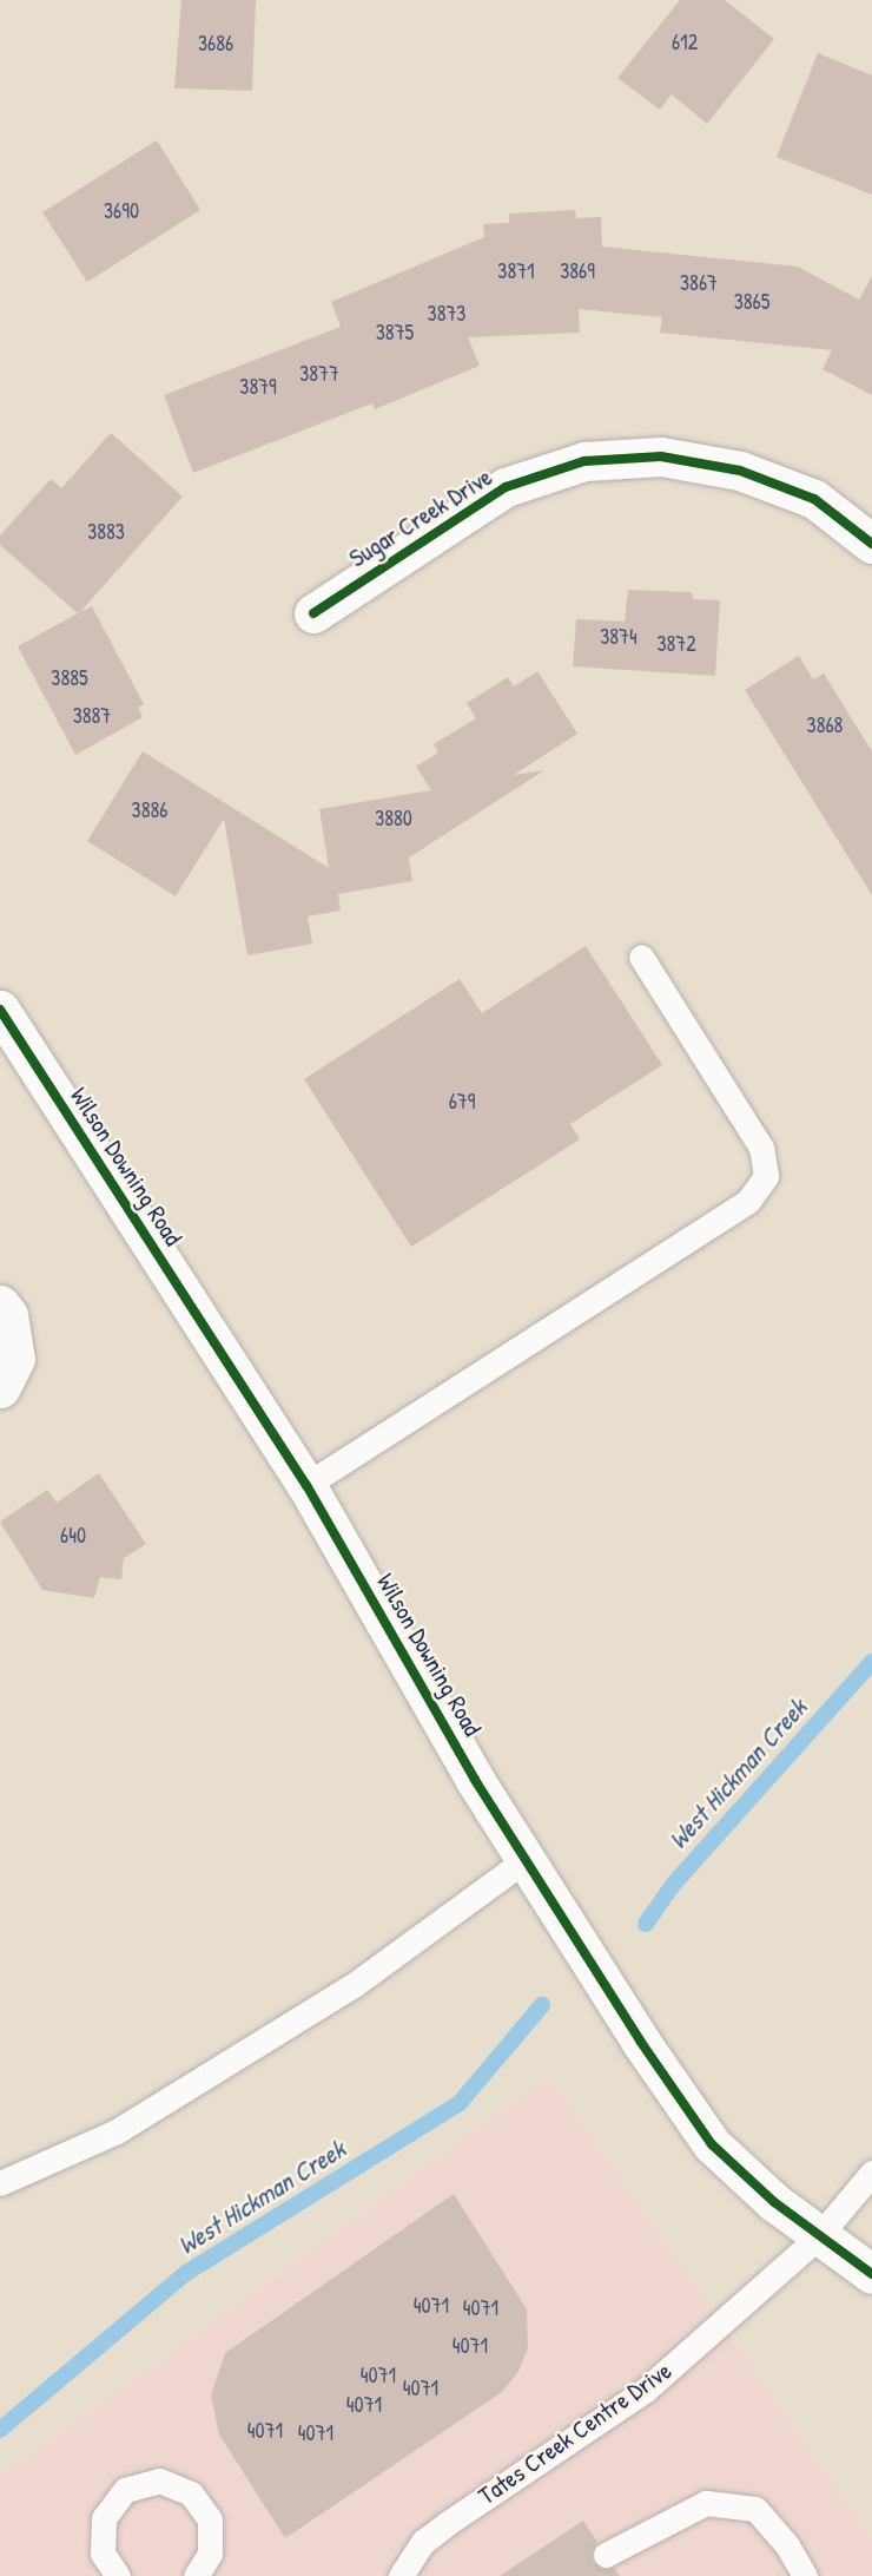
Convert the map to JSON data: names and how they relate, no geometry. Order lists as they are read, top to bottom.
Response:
{
  "streets": {
    "street": ["Sugar Creek Drive", "Wilson Downing Road"],
    "lane": ["Tates Creek Centre Drive"]
  },
  "crossings": [
    ["Wilson Downing Road", "Tates Creek Centre Drive"]
  ],
  "water": ["West Hickman Creek"],
  "house_numbers": [
    "612",
    "3686",
    "3690",
    "3871",
    "3869",
    "3867",
    "3865",
    "3873",
    "3875",
    "3877",
    "3879",
    "3883",
    "3874",
    "3872",
    "3885",
    "3887",
    "3868",
    "3886",
    "3880",
    "679",
    "640",
    "4071",
    "4071",
    "4071",
    "4071",
    "4071",
    "4071",
    "4071",
    "4071"
  ]
}
